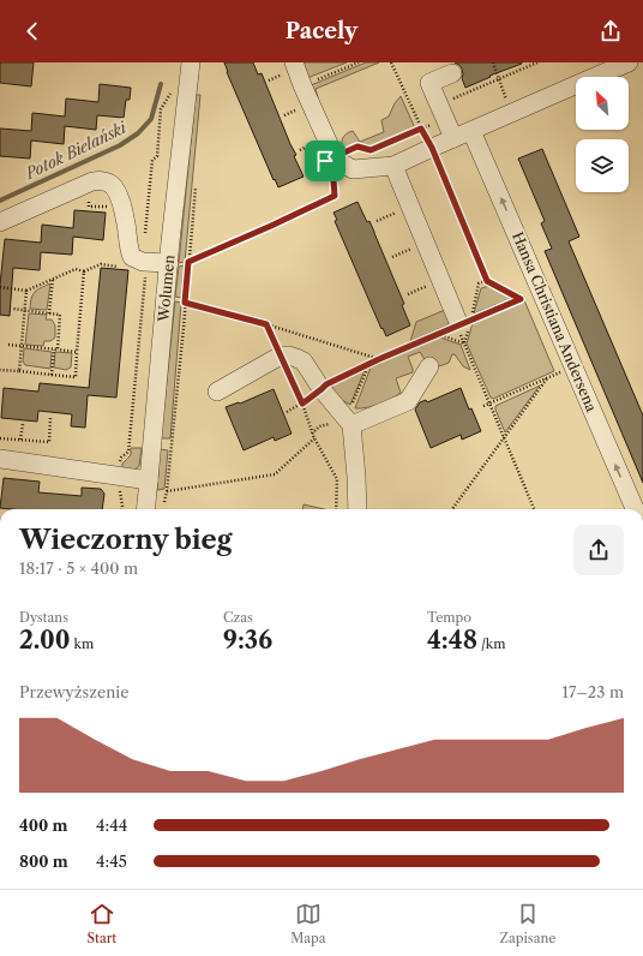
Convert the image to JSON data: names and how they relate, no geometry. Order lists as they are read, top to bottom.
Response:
{
  "streets": {
    "street": ["Wolumen", "Hansa Christiana Andersena"]
  },
  "water": ["Potok Bielański"],
  "north": "top left",
  "page": {
    "header": "Pacely",
    "heading": ["Wieczorny bieg", "18:17 · 5 × 400 m"],
    "stats": [
      ["Dystans", "2.00 km"],
      ["Czas", "9:36"],
      ["Tempo", "4:48 /km"]
    ],
    "chart": ["Przewyższenie", "17–23 m"],
    "list": [
      {
        "name": "400 m",
        "note": "4:44"
      },
      {
        "name": "800 m",
        "note": "4:45"
      }
    ],
    "tabs": ["Start", "Mapa", "Zapisane"]
  }
}
